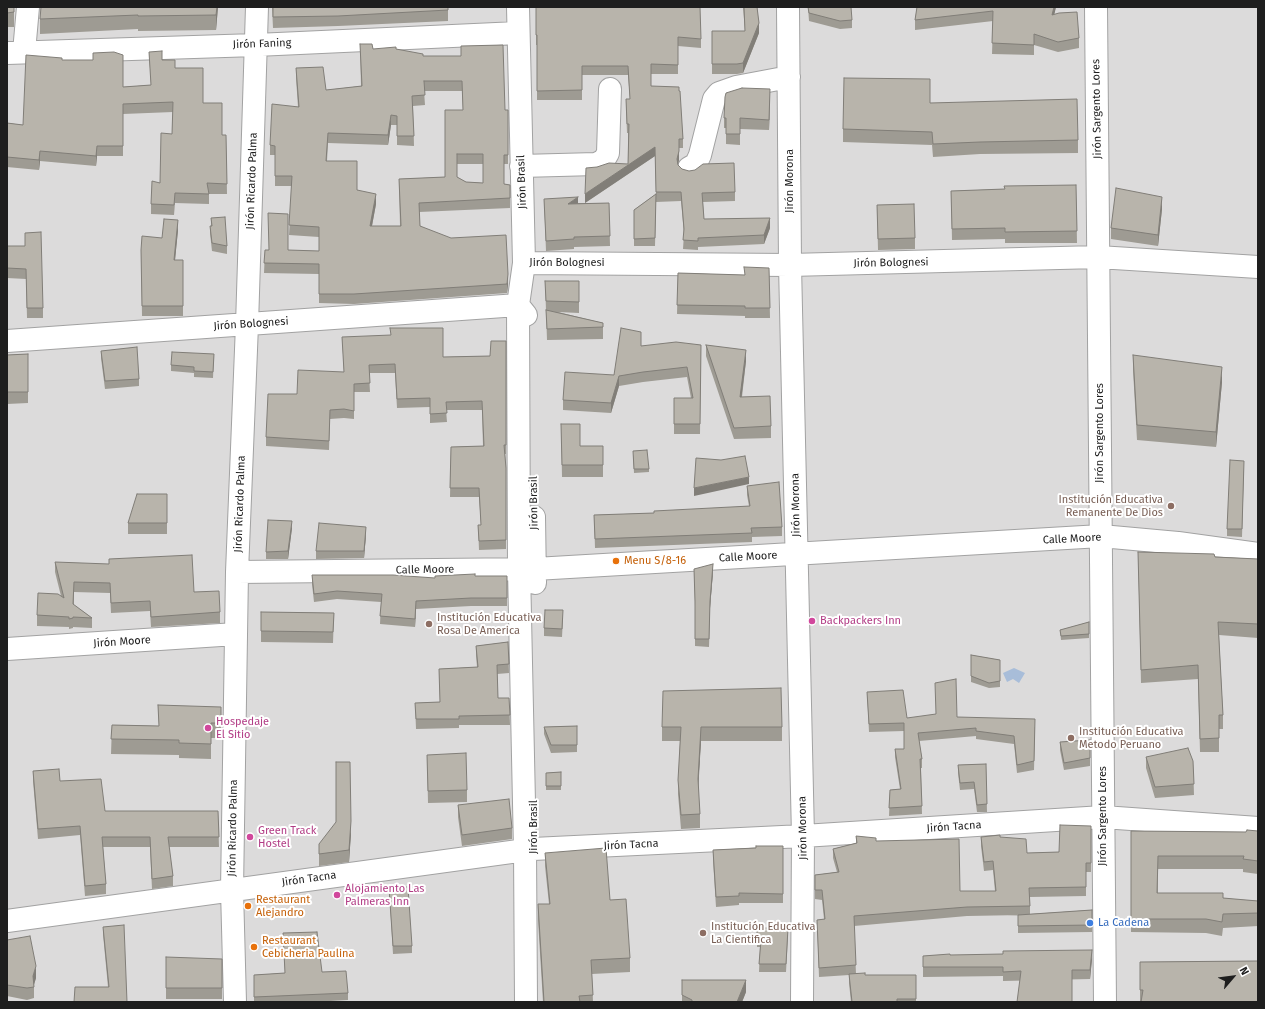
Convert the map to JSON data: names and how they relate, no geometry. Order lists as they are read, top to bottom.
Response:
{
  "streets": {
    "street": [
      "Jirón Faning",
      "Jirón Sargento Lores",
      "Jirón Ricardo Palma",
      "Jirón Morona",
      "Jirón Brasil",
      "Jirón Bolognesi",
      "Calle Moore",
      "Jirón Moore",
      "Jirón Tacna"
    ]
  },
  "crossings": [
    ["Jirón Faning", "Jirón Ricardo Palma"],
    ["Jirón Faning", "Jirón Brasil"],
    ["Jirón Sargento Lores", "Jirón Bolognesi"],
    ["Jirón Sargento Lores", "Calle Moore"],
    ["Jirón Sargento Lores", "Jirón Tacna"],
    ["Jirón Ricardo Palma", "Jirón Bolognesi"],
    ["Jirón Ricardo Palma", "Calle Moore"],
    ["Jirón Ricardo Palma", "Jirón Moore"],
    ["Jirón Ricardo Palma", "Jirón Tacna"],
    ["Jirón Morona", "Jirón Bolognesi"],
    ["Jirón Morona", "Calle Moore"],
    ["Jirón Morona", "Jirón Tacna"],
    ["Jirón Brasil", "Jirón Bolognesi"],
    ["Jirón Brasil", "Calle Moore"],
    ["Jirón Brasil", "Jirón Tacna"]
  ],
  "places": [
    "Institución Educativa Remanente De Dios",
    "Menu S/8-16",
    "Backpackers Inn",
    "Institución Educativa Rosa De America",
    "Hospedaje El Sitio",
    "Institución Educativa Metodo Peruano",
    "Green Track Hostel",
    "Alojamiento Las Palmeras Inn",
    "Restaurant Alejandro",
    "La Cadena",
    "Institución Educativa La Cientifica",
    "Restaurant Cebicheria Paulina"
  ],
  "north": "top right"
}
